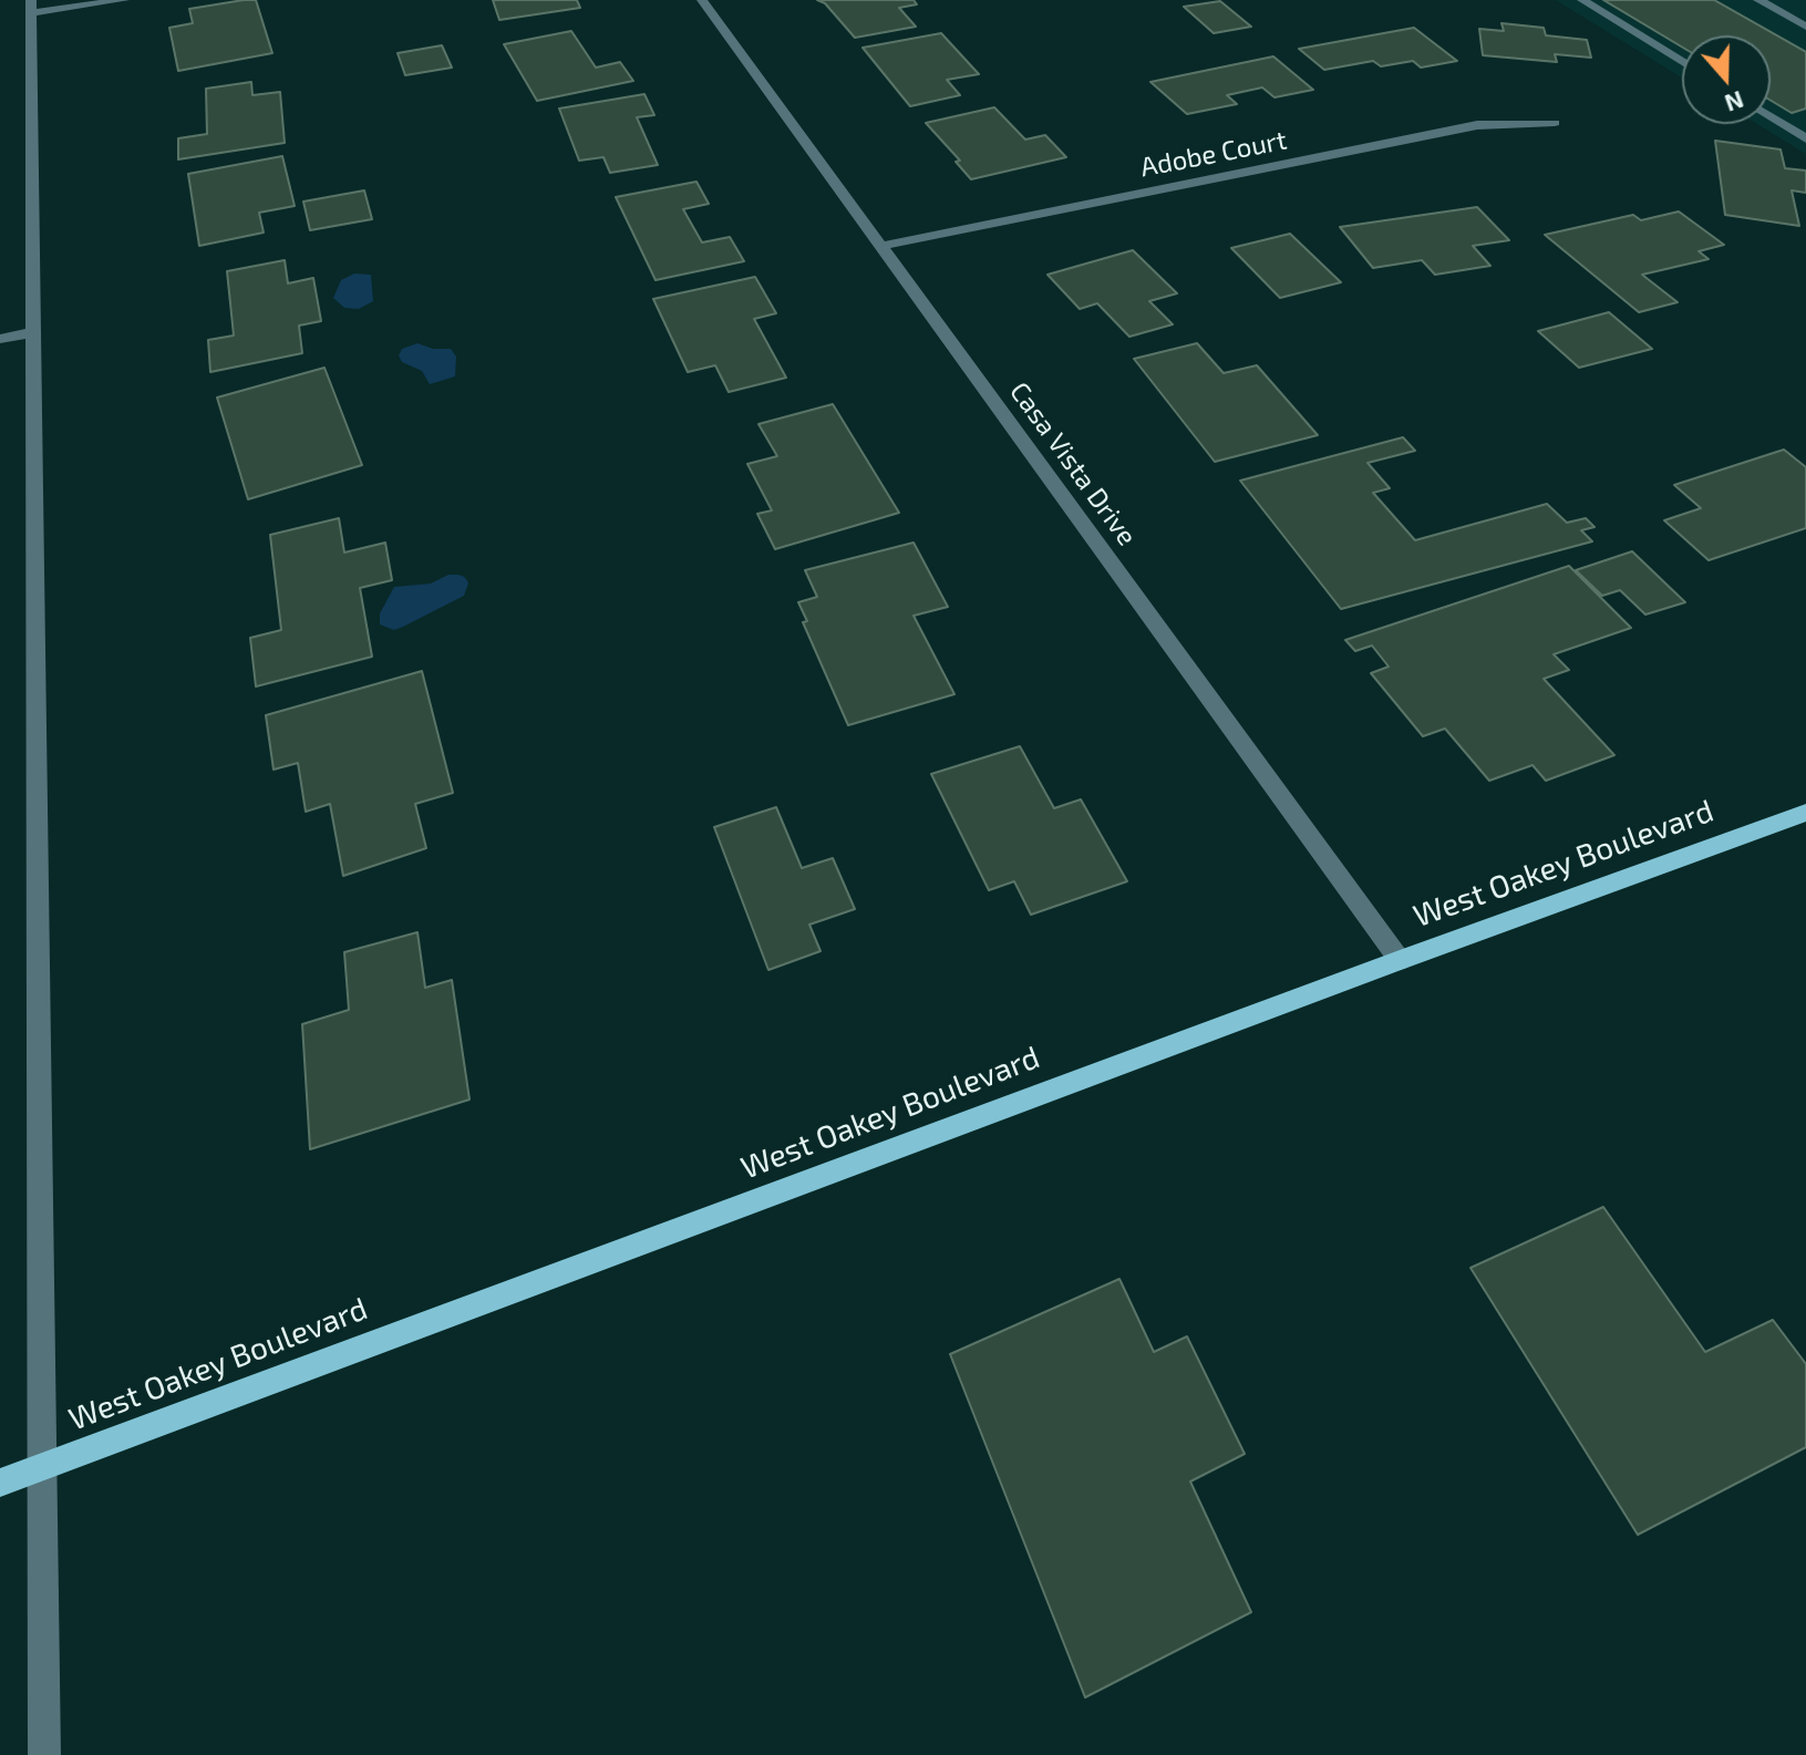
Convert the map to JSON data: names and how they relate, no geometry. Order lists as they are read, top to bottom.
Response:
{
  "streets": {
    "main road": ["West Oakey Boulevard"],
    "street": ["Adobe Court", "Casa Vista Drive"]
  },
  "crossings": [
    ["Adobe Court", "Casa Vista Drive"],
    ["Casa Vista Drive", "West Oakey Boulevard"]
  ],
  "north": "bottom"
}
